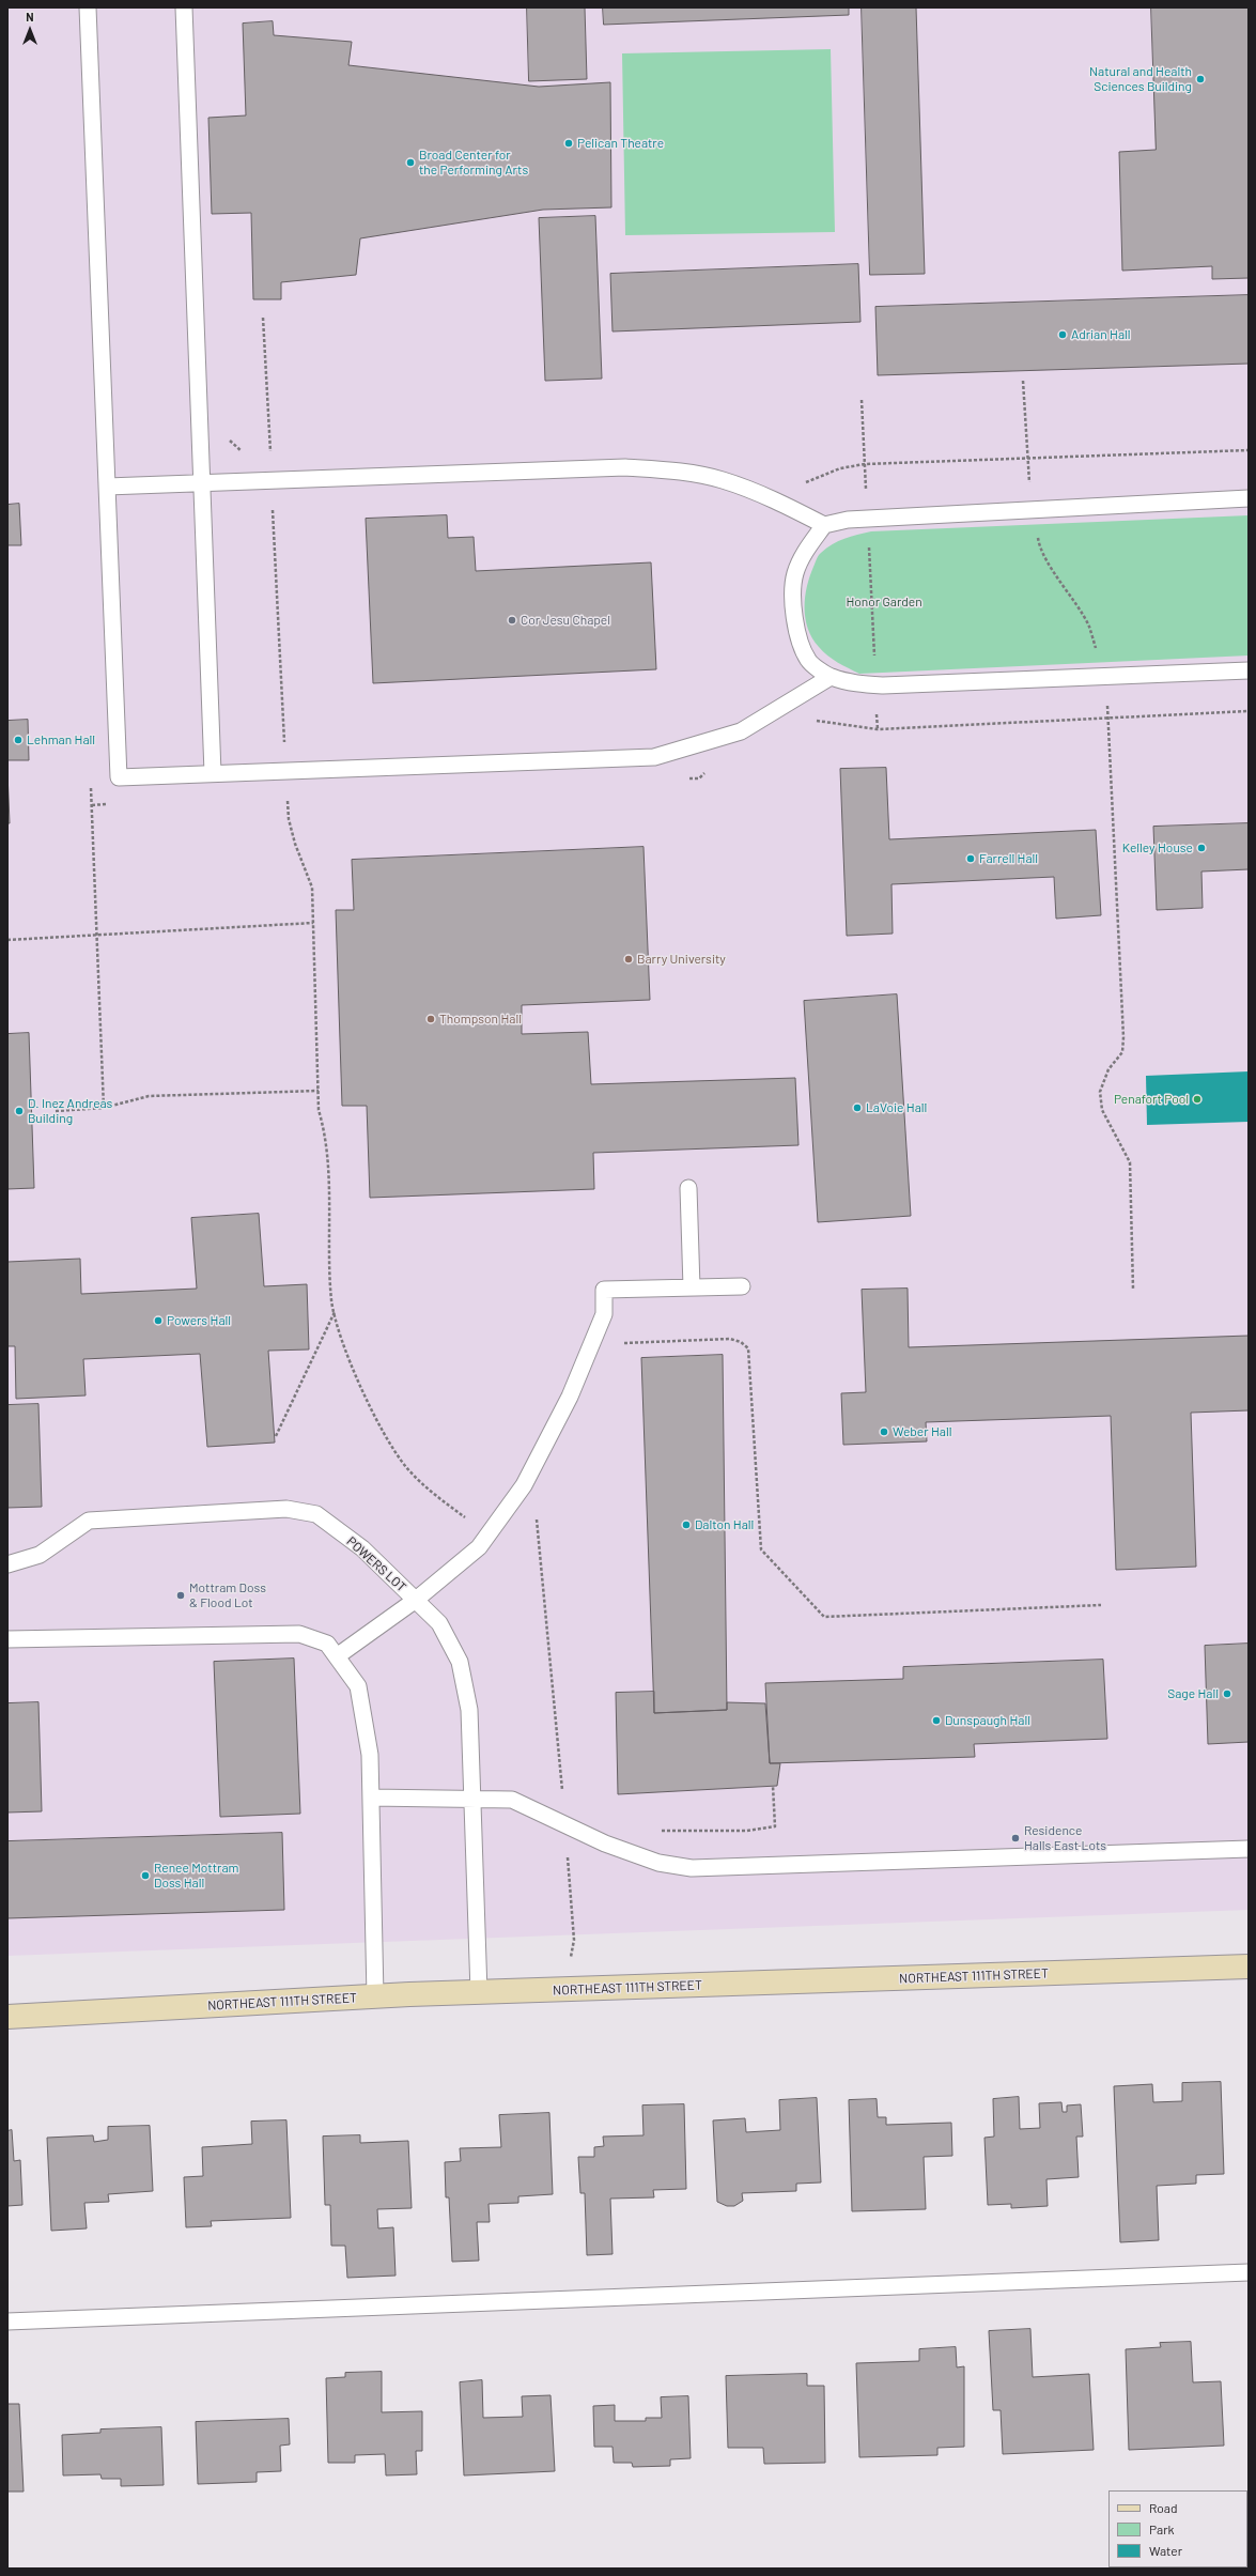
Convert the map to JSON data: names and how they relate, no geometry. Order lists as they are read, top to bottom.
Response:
{
  "streets": {
    "street": ["NORTHEAST 111TH STREET"],
    "lane": ["POWERS LOT"]
  },
  "crossings": [
    ["POWERS LOT", "NORTHEAST 111TH STREET"]
  ],
  "parks": ["Honor Garden"],
  "places": [
    "Natural and Health Sciences Building",
    "Pelican Theatre",
    "Broad Center for the Performing Arts",
    "Adrian Hall",
    "Cor Jesu Chapel",
    "Lehman Hall",
    "Kelley House",
    "Farrell Hall",
    "Barry University",
    "Thompson Hall",
    "Penafort Pool",
    "LaVoie Hall",
    "D. Inez Andreas Building",
    "Powers Hall",
    "Weber Hall",
    "Dalton Hall",
    "Mottram Doss & Flood Lot",
    "Sage Hall",
    "Dunspaugh Hall",
    "Residence Halls East Lots",
    "Renee Mottram Doss Hall"
  ],
  "legend": ["Road", "Park", "Water"],
  "north": "top"
}
